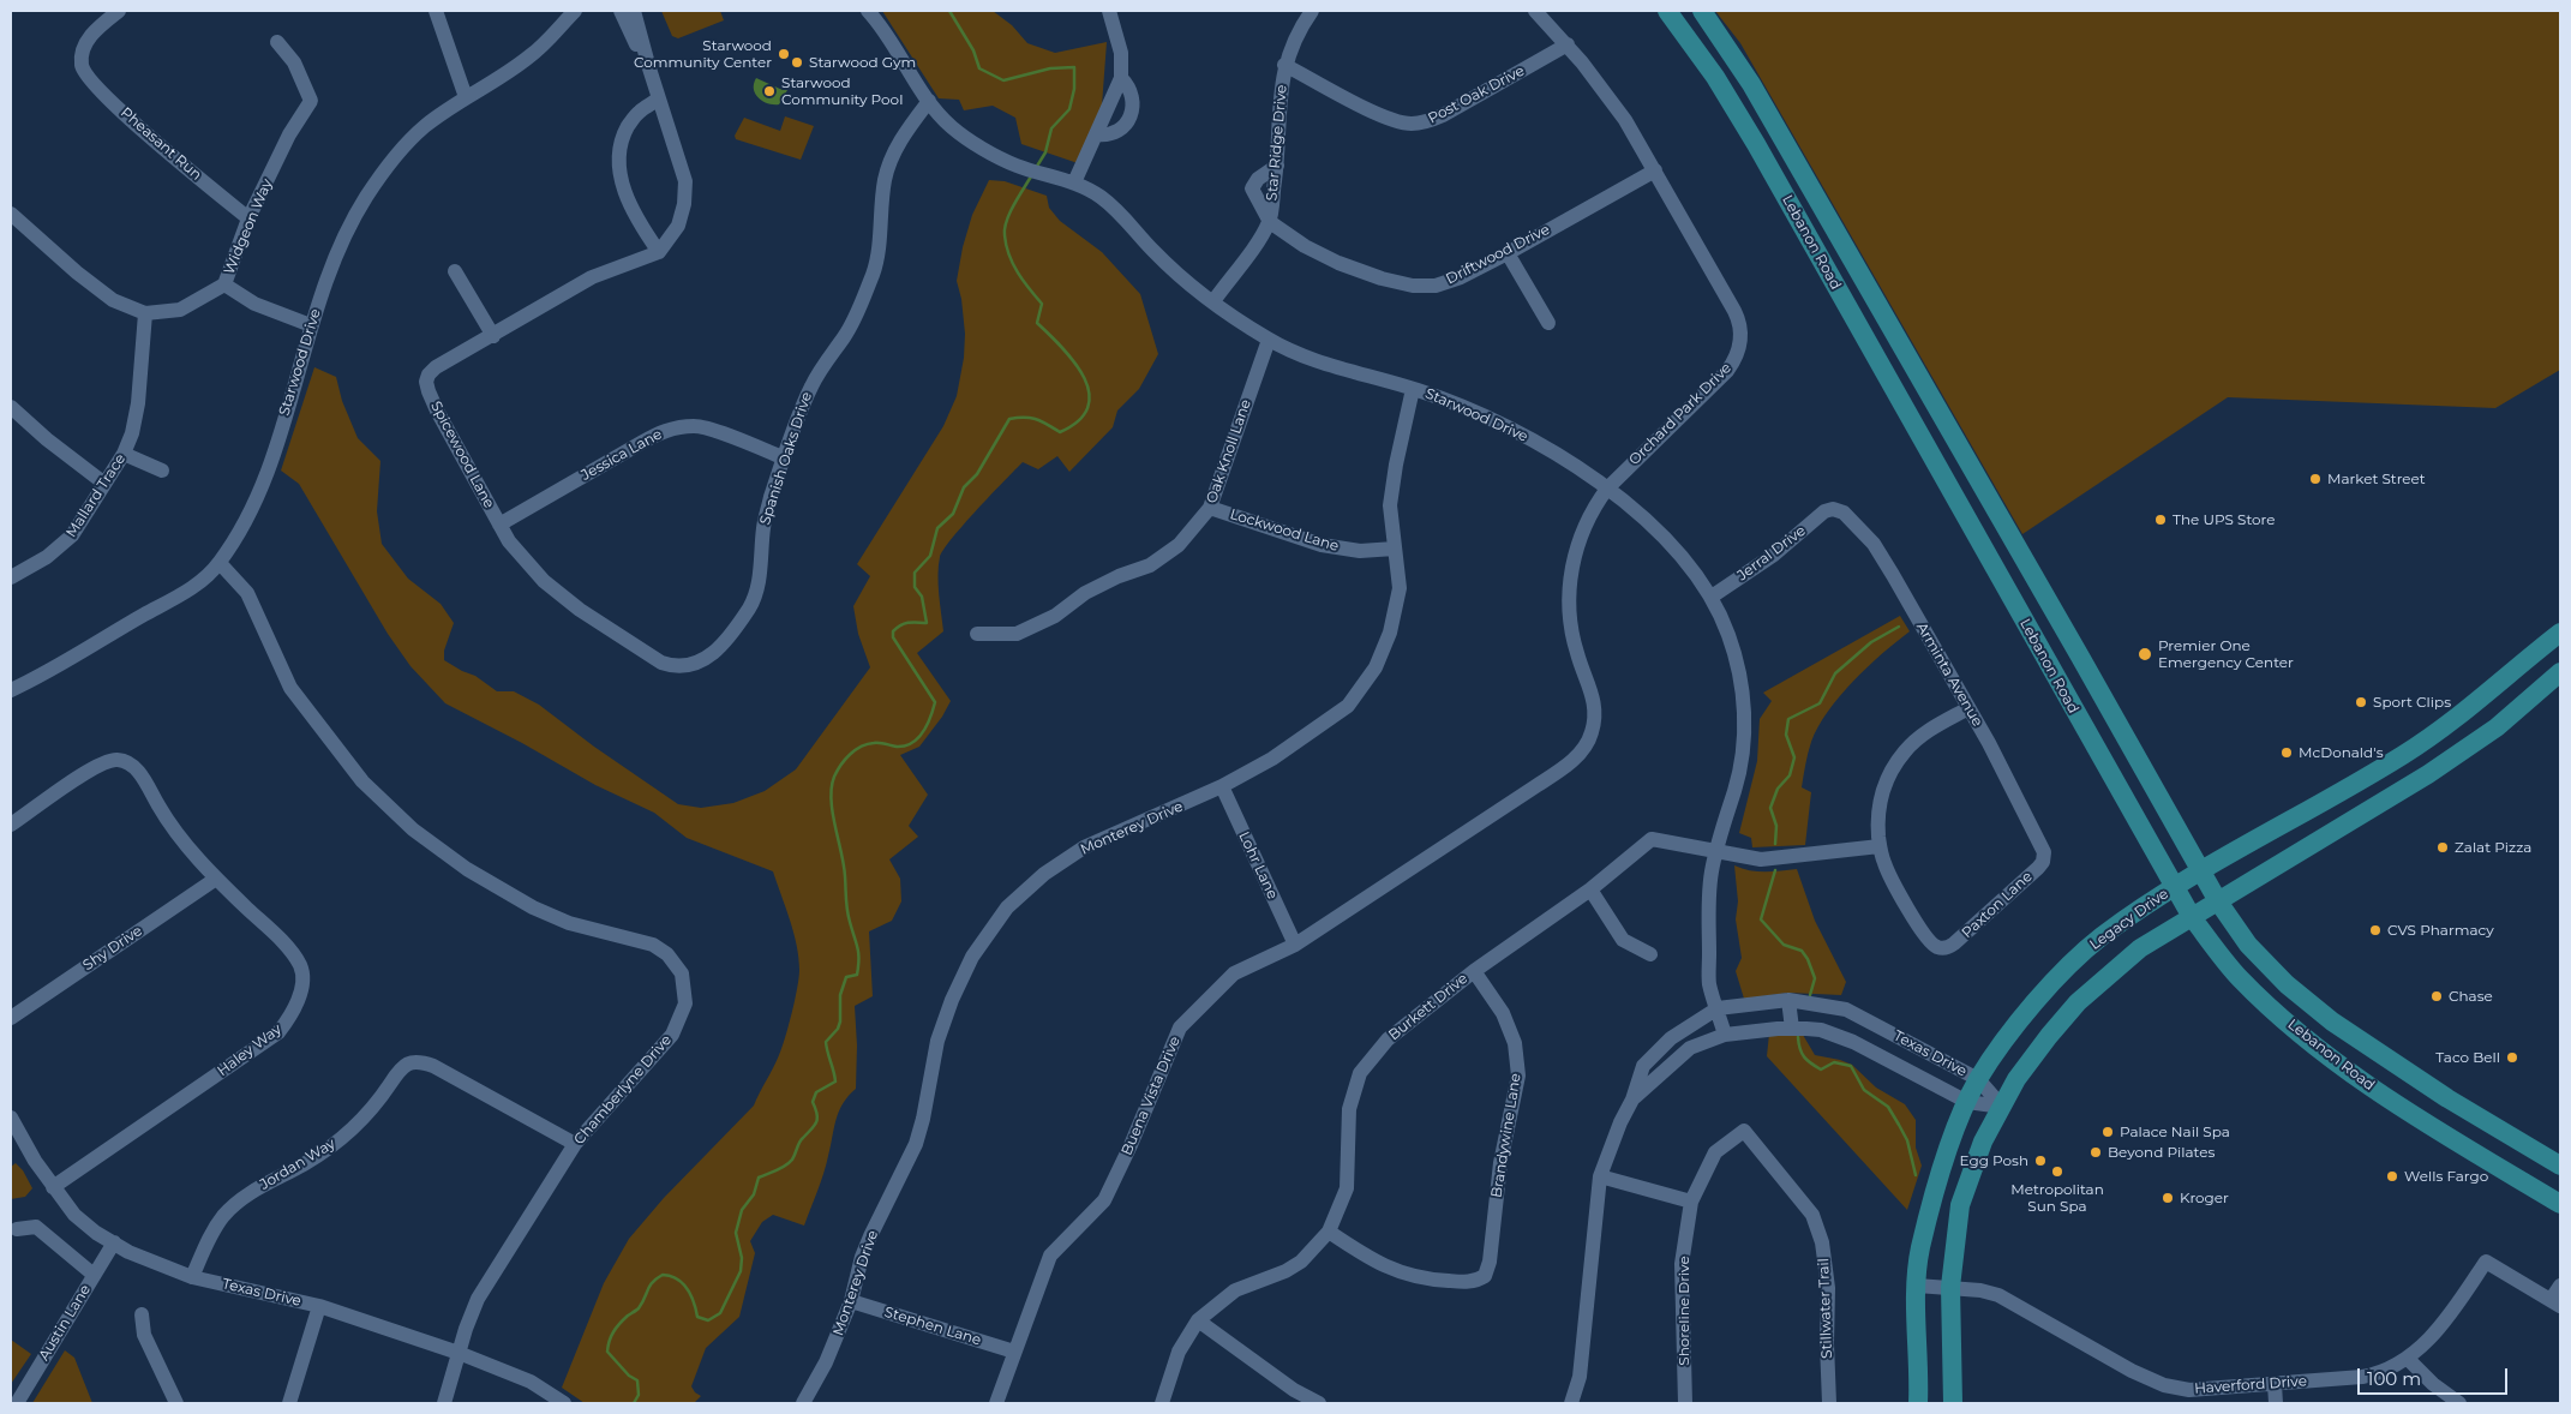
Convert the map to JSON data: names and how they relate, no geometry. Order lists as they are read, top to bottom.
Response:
{
  "streets": {
    "main road": ["Lebanon Road", "Legacy Drive"],
    "street": [
      "Post Oak Drive",
      "Star Ridge Drive",
      "Pheasant Run",
      "Widgeon Way",
      "Driftwood Drive",
      "Starwood Drive",
      "Orchard Park Drive",
      "Oak Knoll Lane",
      "Spicewood Lane",
      "Jessica Lane",
      "Spanish Oaks Drive",
      "Mallard Trace",
      "Lockwood Lane",
      "Jerral Drive",
      "Arminta Avenue",
      "Monterey Drive",
      "Lohr Lane",
      "Paxton Lane",
      "Shy Drive",
      "Burkett Drive",
      "Haley Way",
      "Texas Drive",
      "Chamberlyne Drive",
      "Buena Vista Drive",
      "Brandywine Lane",
      "Jordan Way",
      "Stillwater Trail",
      "Shoreline Drive",
      "Austin Lane",
      "Stephen Lane",
      "Haverford Drive"
    ]
  },
  "crossings": [
    ["Post Oak Drive", "Star Ridge Drive"],
    ["Post Oak Drive", "Orchard Park Drive"],
    ["Star Ridge Drive", "Driftwood Drive"],
    ["Star Ridge Drive", "Starwood Drive"],
    ["Pheasant Run", "Widgeon Way"],
    ["Widgeon Way", "Mallard Trace"],
    ["Lebanon Road", "Legacy Drive"],
    ["Driftwood Drive", "Orchard Park Drive"],
    ["Starwood Drive", "Orchard Park Drive"],
    ["Starwood Drive", "Oak Knoll Lane"],
    ["Starwood Drive", "Spanish Oaks Drive"],
    ["Starwood Drive", "Jerral Drive"],
    ["Starwood Drive", "Monterey Drive"],
    ["Starwood Drive", "Burkett Drive"],
    ["Starwood Drive", "Texas Drive"],
    ["Starwood Drive", "Chamberlyne Drive"],
    ["Orchard Park Drive", "Buena Vista Drive"],
    ["Oak Knoll Lane", "Lockwood Lane"],
    ["Spicewood Lane", "Jessica Lane"],
    ["Spicewood Lane", "Spanish Oaks Drive"],
    ["Jessica Lane", "Spanish Oaks Drive"],
    ["Lockwood Lane", "Monterey Drive"],
    ["Jerral Drive", "Arminta Avenue"],
    ["Arminta Avenue", "Paxton Lane"],
    ["Monterey Drive", "Lohr Lane"],
    ["Monterey Drive", "Stephen Lane"],
    ["Lohr Lane", "Buena Vista Drive"],
    ["Paxton Lane", "Burkett Drive"],
    ["Legacy Drive", "Texas Drive"],
    ["Legacy Drive", "Haverford Drive"],
    ["Shy Drive", "Haley Way"],
    ["Burkett Drive", "Brandywine Lane"],
    ["Haley Way", "Texas Drive"],
    ["Texas Drive", "Chamberlyne Drive"],
    ["Texas Drive", "Jordan Way"],
    ["Texas Drive", "Austin Lane"],
    ["Chamberlyne Drive", "Jordan Way"],
    ["Buena Vista Drive", "Stephen Lane"],
    ["Stillwater Trail", "Shoreline Drive"]
  ],
  "places": [
    "Starwood Community Center",
    "Starwood Gym",
    "Starwood Community Pool",
    "Market Street",
    "The UPS Store",
    "Premier One Emergency Center",
    "Sport Clips",
    "McDonald's",
    "Zalat Pizza",
    "CVS Pharmacy",
    "Chase",
    "Taco Bell",
    "Palace Nail Spa",
    "Beyond Pilates",
    "Egg Posh",
    "Metropolitan Sun Spa",
    "Wells Fargo",
    "Kroger"
  ],
  "scale_bar": "100 m"
}
